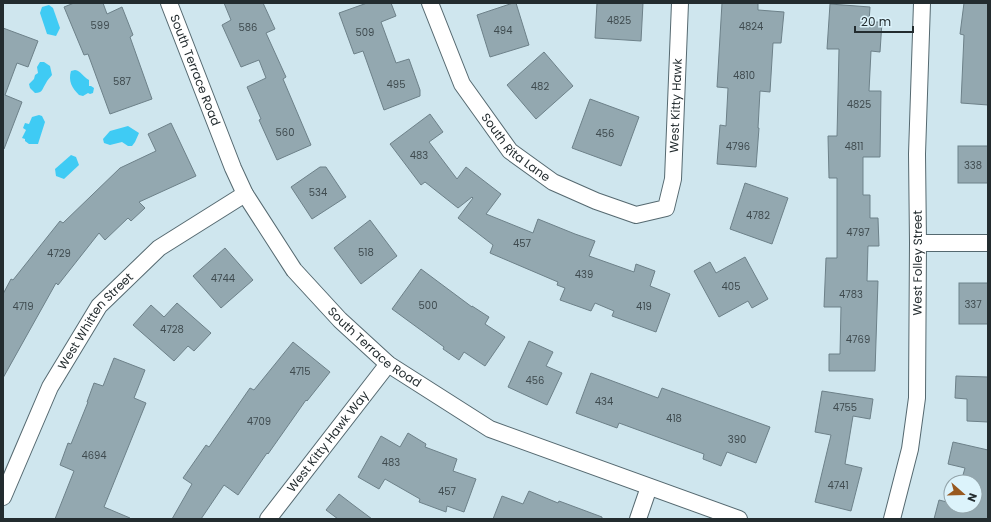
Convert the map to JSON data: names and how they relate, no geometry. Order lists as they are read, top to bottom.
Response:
{
  "streets": {
    "street": [
      "South Terrace Road",
      "West Kitty Hawk",
      "South Rita Lane",
      "West Folley Street",
      "West Whitten Street",
      "West Kitty Hawk Way"
    ]
  },
  "crossings": [
    ["South Terrace Road", "West Whitten Street"],
    ["South Terrace Road", "West Kitty Hawk Way"],
    ["West Kitty Hawk", "South Rita Lane"]
  ],
  "house_numbers": [
    "4825",
    "599",
    "4824",
    "586",
    "494",
    "509",
    "4810",
    "587",
    "495",
    "482",
    "4825",
    "560",
    "456",
    "4796",
    "4811",
    "483",
    "338",
    "534",
    "4782",
    "4797",
    "457",
    "518",
    "4729",
    "439",
    "4744",
    "405",
    "4783",
    "337",
    "500",
    "4719",
    "419",
    "4728",
    "4769",
    "4715",
    "456",
    "434",
    "4755",
    "418",
    "4709",
    "390",
    "4694",
    "483",
    "4741",
    "457"
  ],
  "scale_bar": "20 m",
  "north": "right"
}
